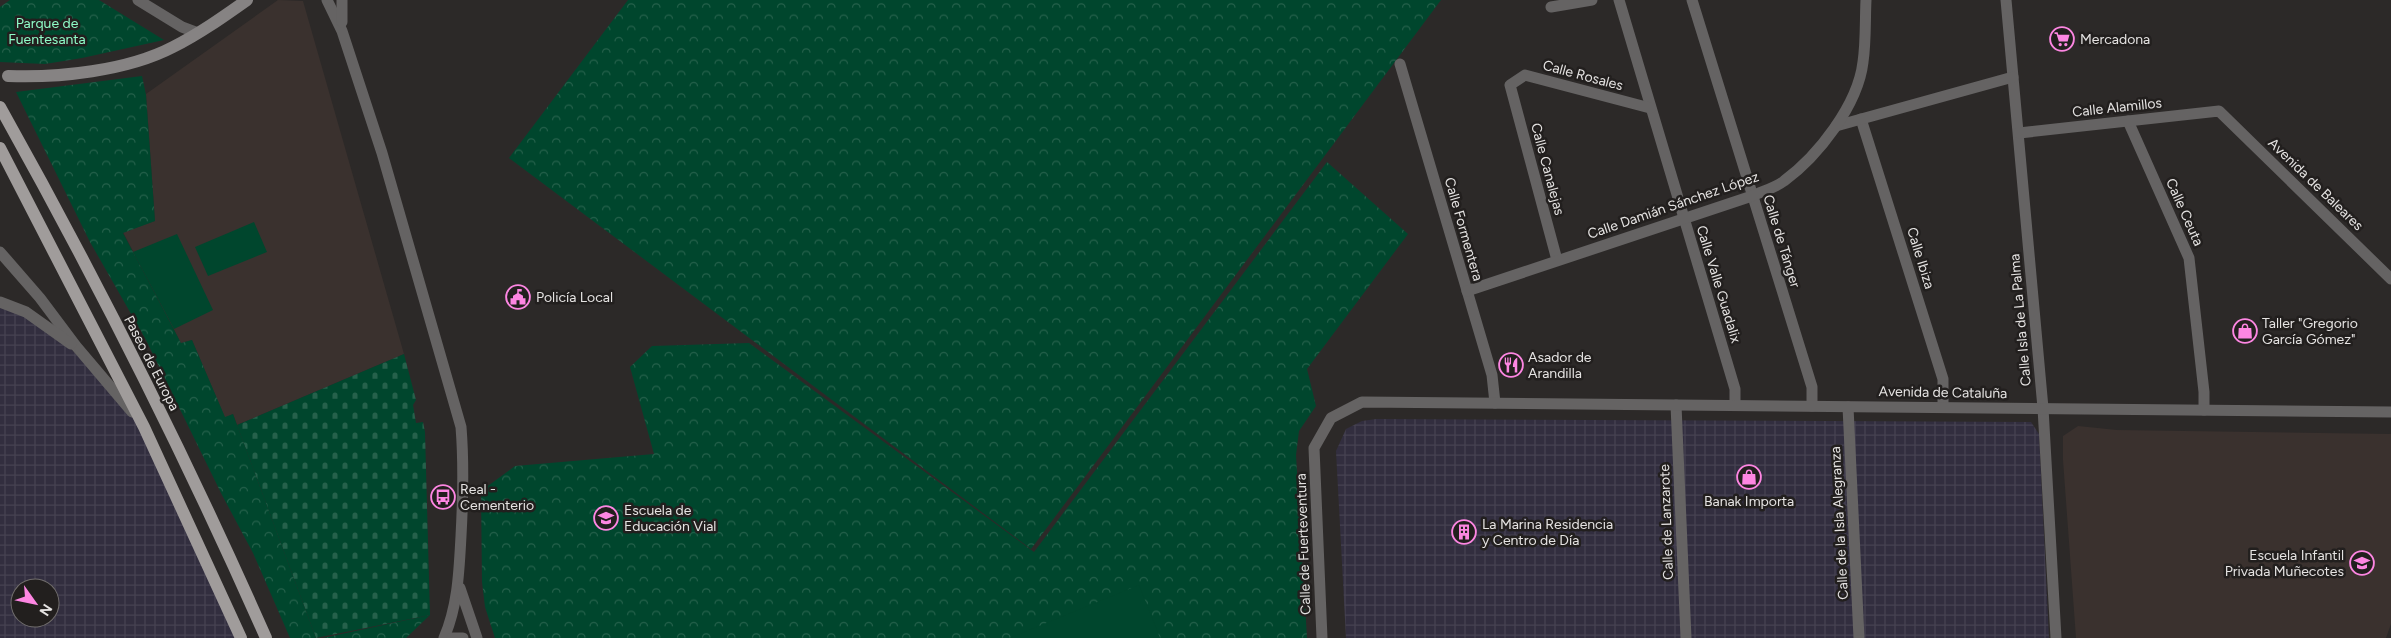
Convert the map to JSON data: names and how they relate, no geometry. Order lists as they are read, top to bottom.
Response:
{
  "streets": {
    "main road": ["Paseo de Europa"],
    "street": [
      "Calle Rosales",
      "Calle Alamillos",
      "Calle Canalejas",
      "Avenida de Baleares",
      "Calle Damián Sánchez López",
      "Calle Ceuta",
      "Calle Formentera",
      "Calle de Tánger",
      "Calle Ibiza",
      "Calle Valle Guadalix",
      "Calle Isla de La Palma",
      "Avenida de Cataluña",
      "Calle de Lanzarote",
      "Calle de la Isla Alegranza",
      "Calle de Fuerteventura"
    ]
  },
  "crossings": [
    ["Calle Rosales", "Calle Canalejas"],
    ["Calle Rosales", "Calle Valle Guadalix"],
    ["Calle Alamillos", "Avenida de Baleares"],
    ["Calle Alamillos", "Calle Ceuta"],
    ["Calle Alamillos", "Calle Isla de La Palma"],
    ["Calle Canalejas", "Calle Damián Sánchez López"],
    ["Calle Damián Sánchez López", "Calle Formentera"],
    ["Calle Damián Sánchez López", "Calle de Tánger"],
    ["Calle Damián Sánchez López", "Calle Valle Guadalix"],
    ["Calle Ceuta", "Avenida de Cataluña"],
    ["Calle Formentera", "Avenida de Cataluña"],
    ["Calle de Tánger", "Avenida de Cataluña"],
    ["Calle Ibiza", "Avenida de Cataluña"],
    ["Calle Valle Guadalix", "Avenida de Cataluña"],
    ["Calle Isla de La Palma", "Avenida de Cataluña"],
    ["Avenida de Cataluña", "Calle de Lanzarote"],
    ["Avenida de Cataluña", "Calle de la Isla Alegranza"],
    ["Avenida de Cataluña", "Calle de Fuerteventura"]
  ],
  "parks": ["Parque de Fuentesanta"],
  "places": {
    "supermarket": ["Mercadona"],
    "public building": ["Policía Local"],
    "shop": ["Taller \"Gregorio García Gómez\"", "Banak Importa"],
    "restaurant": ["Asador de Arandilla"],
    "bus stop": ["Real - Cementerio"],
    "school or university": ["Escuela de Educación Vial", "Escuela Infantil Privada Muñecotes"],
    "building": ["La Marina Residencia y Centro de Día"]
  },
  "north": "bottom right"
}
